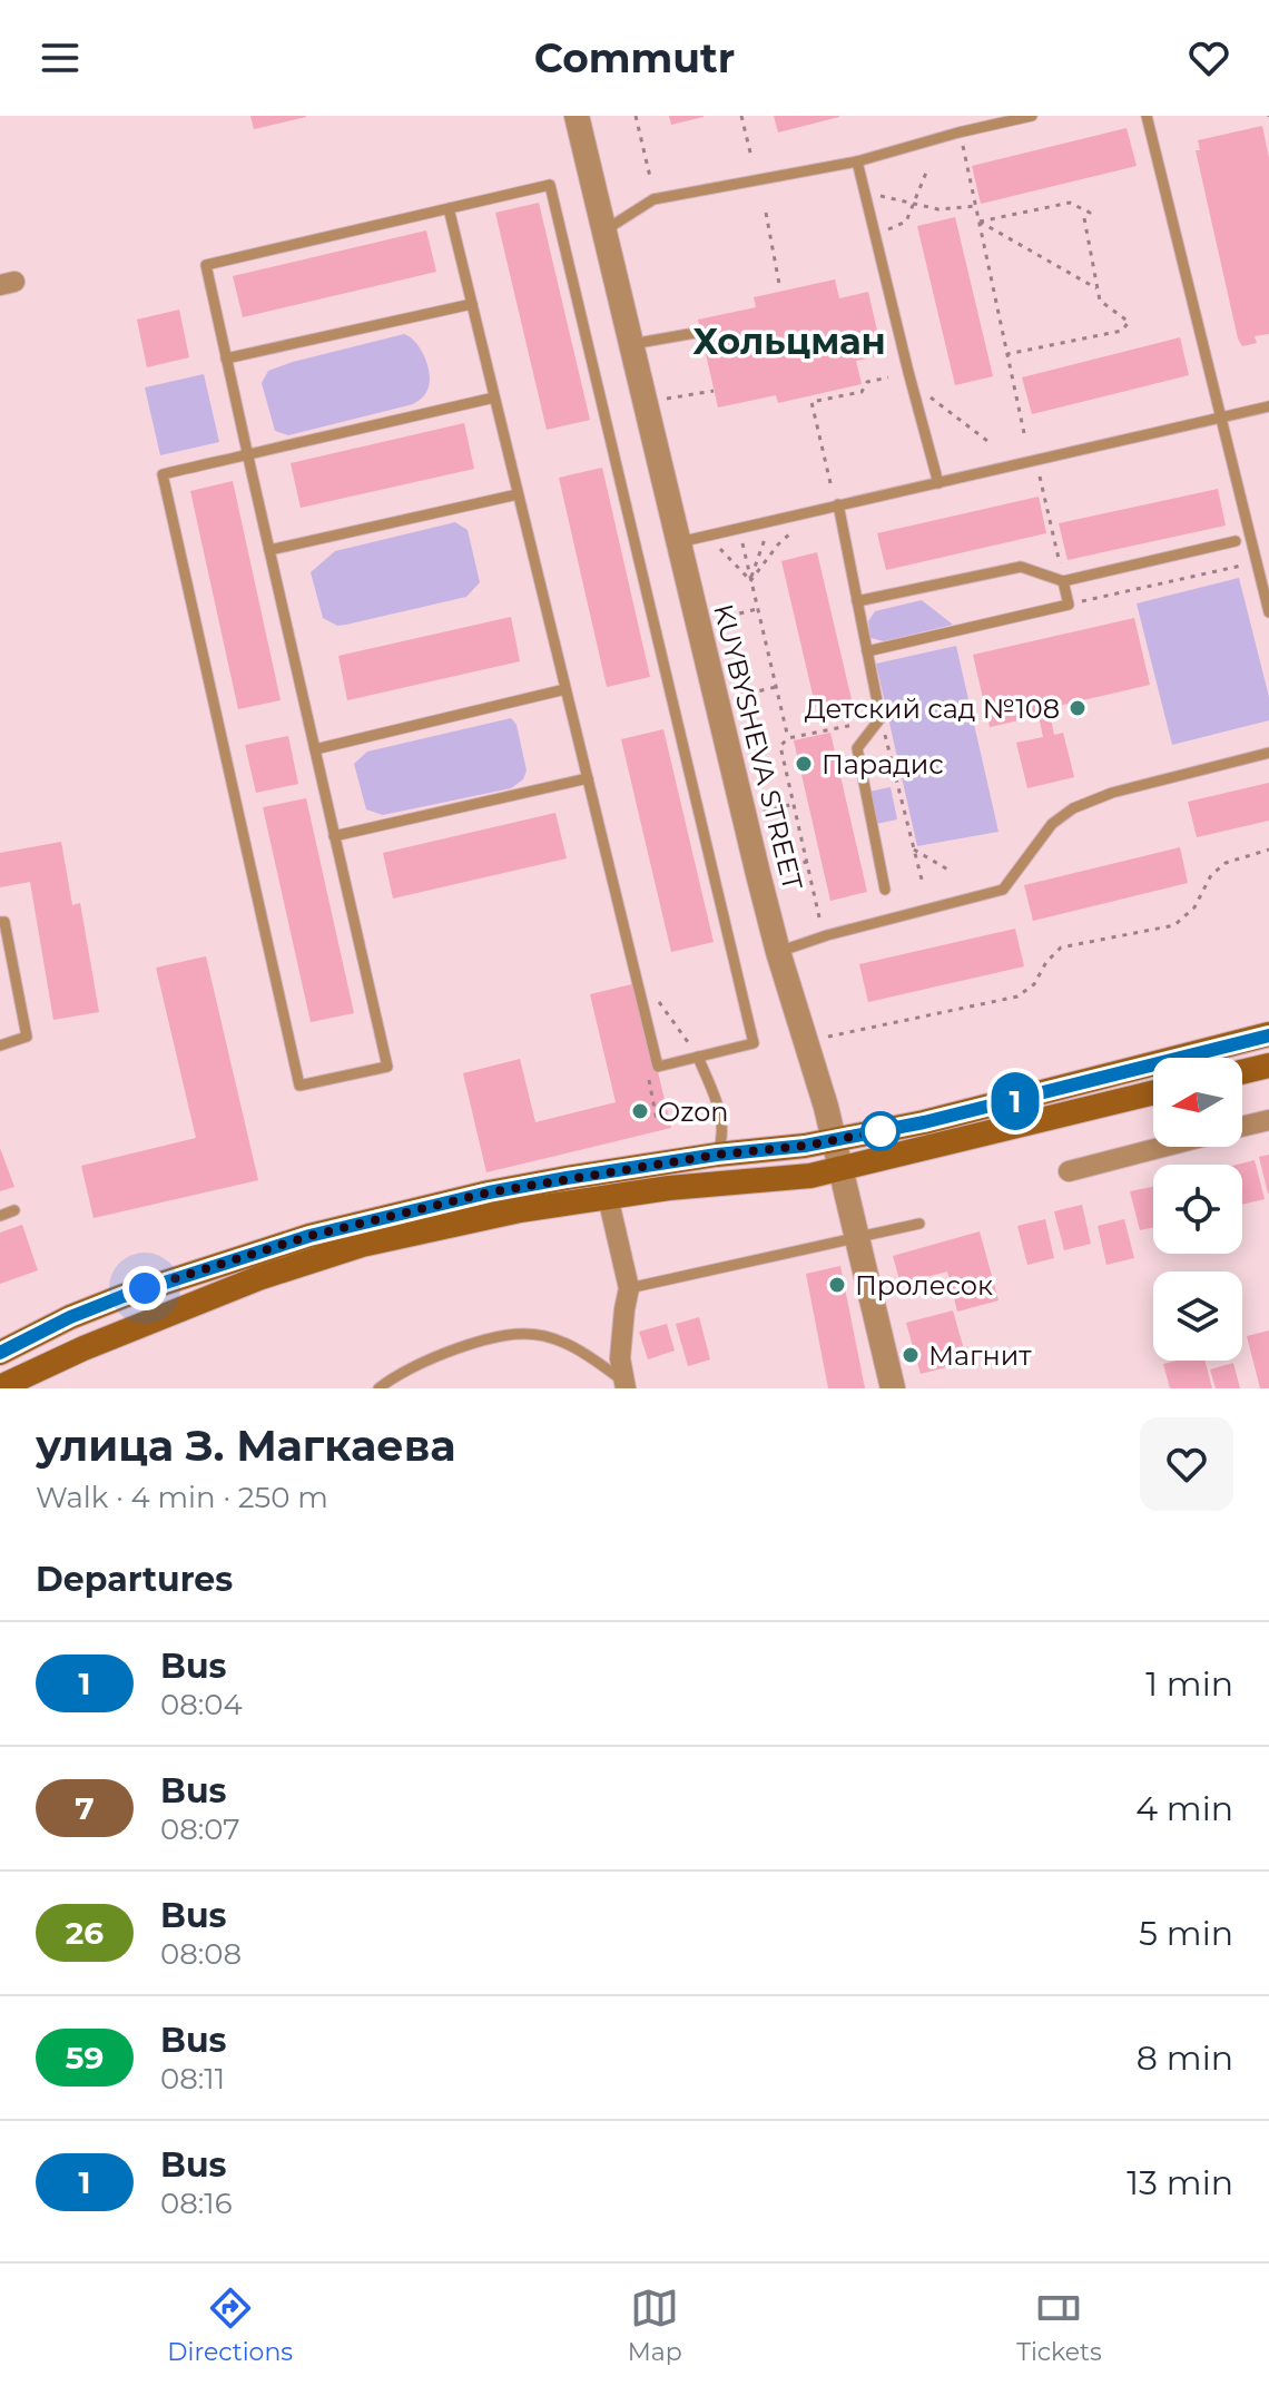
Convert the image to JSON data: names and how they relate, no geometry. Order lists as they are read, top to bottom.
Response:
{
  "streets": {
    "street": ["KUYBYSHEVA STREET"]
  },
  "districts": ["Хольцман"],
  "places": [
    "Детский сад №108",
    "Парадис",
    "Ozon",
    "Пролесок",
    "Магнит"
  ],
  "lines": ["bus line 1"],
  "north": "left",
  "page": {
    "header": "Commutr",
    "on_map": "1",
    "heading": [
      ["улица З. Магкаева", "Walk · 4 min · 250 m"],
      "Departures"
    ],
    "list": [
      {
        "mark": "1",
        "name": "Bus",
        "note": "08:04",
        "value": "1 min"
      },
      {
        "mark": "7",
        "name": "Bus",
        "note": "08:07",
        "value": "4 min"
      },
      {
        "mark": "26",
        "name": "Bus",
        "note": "08:08",
        "value": "5 min"
      },
      {
        "mark": "59",
        "name": "Bus",
        "note": "08:11",
        "value": "8 min"
      },
      {
        "mark": "1",
        "name": "Bus",
        "note": "08:16",
        "value": "13 min"
      }
    ],
    "tabs": ["Directions", "Map", "Tickets"]
  }
}
